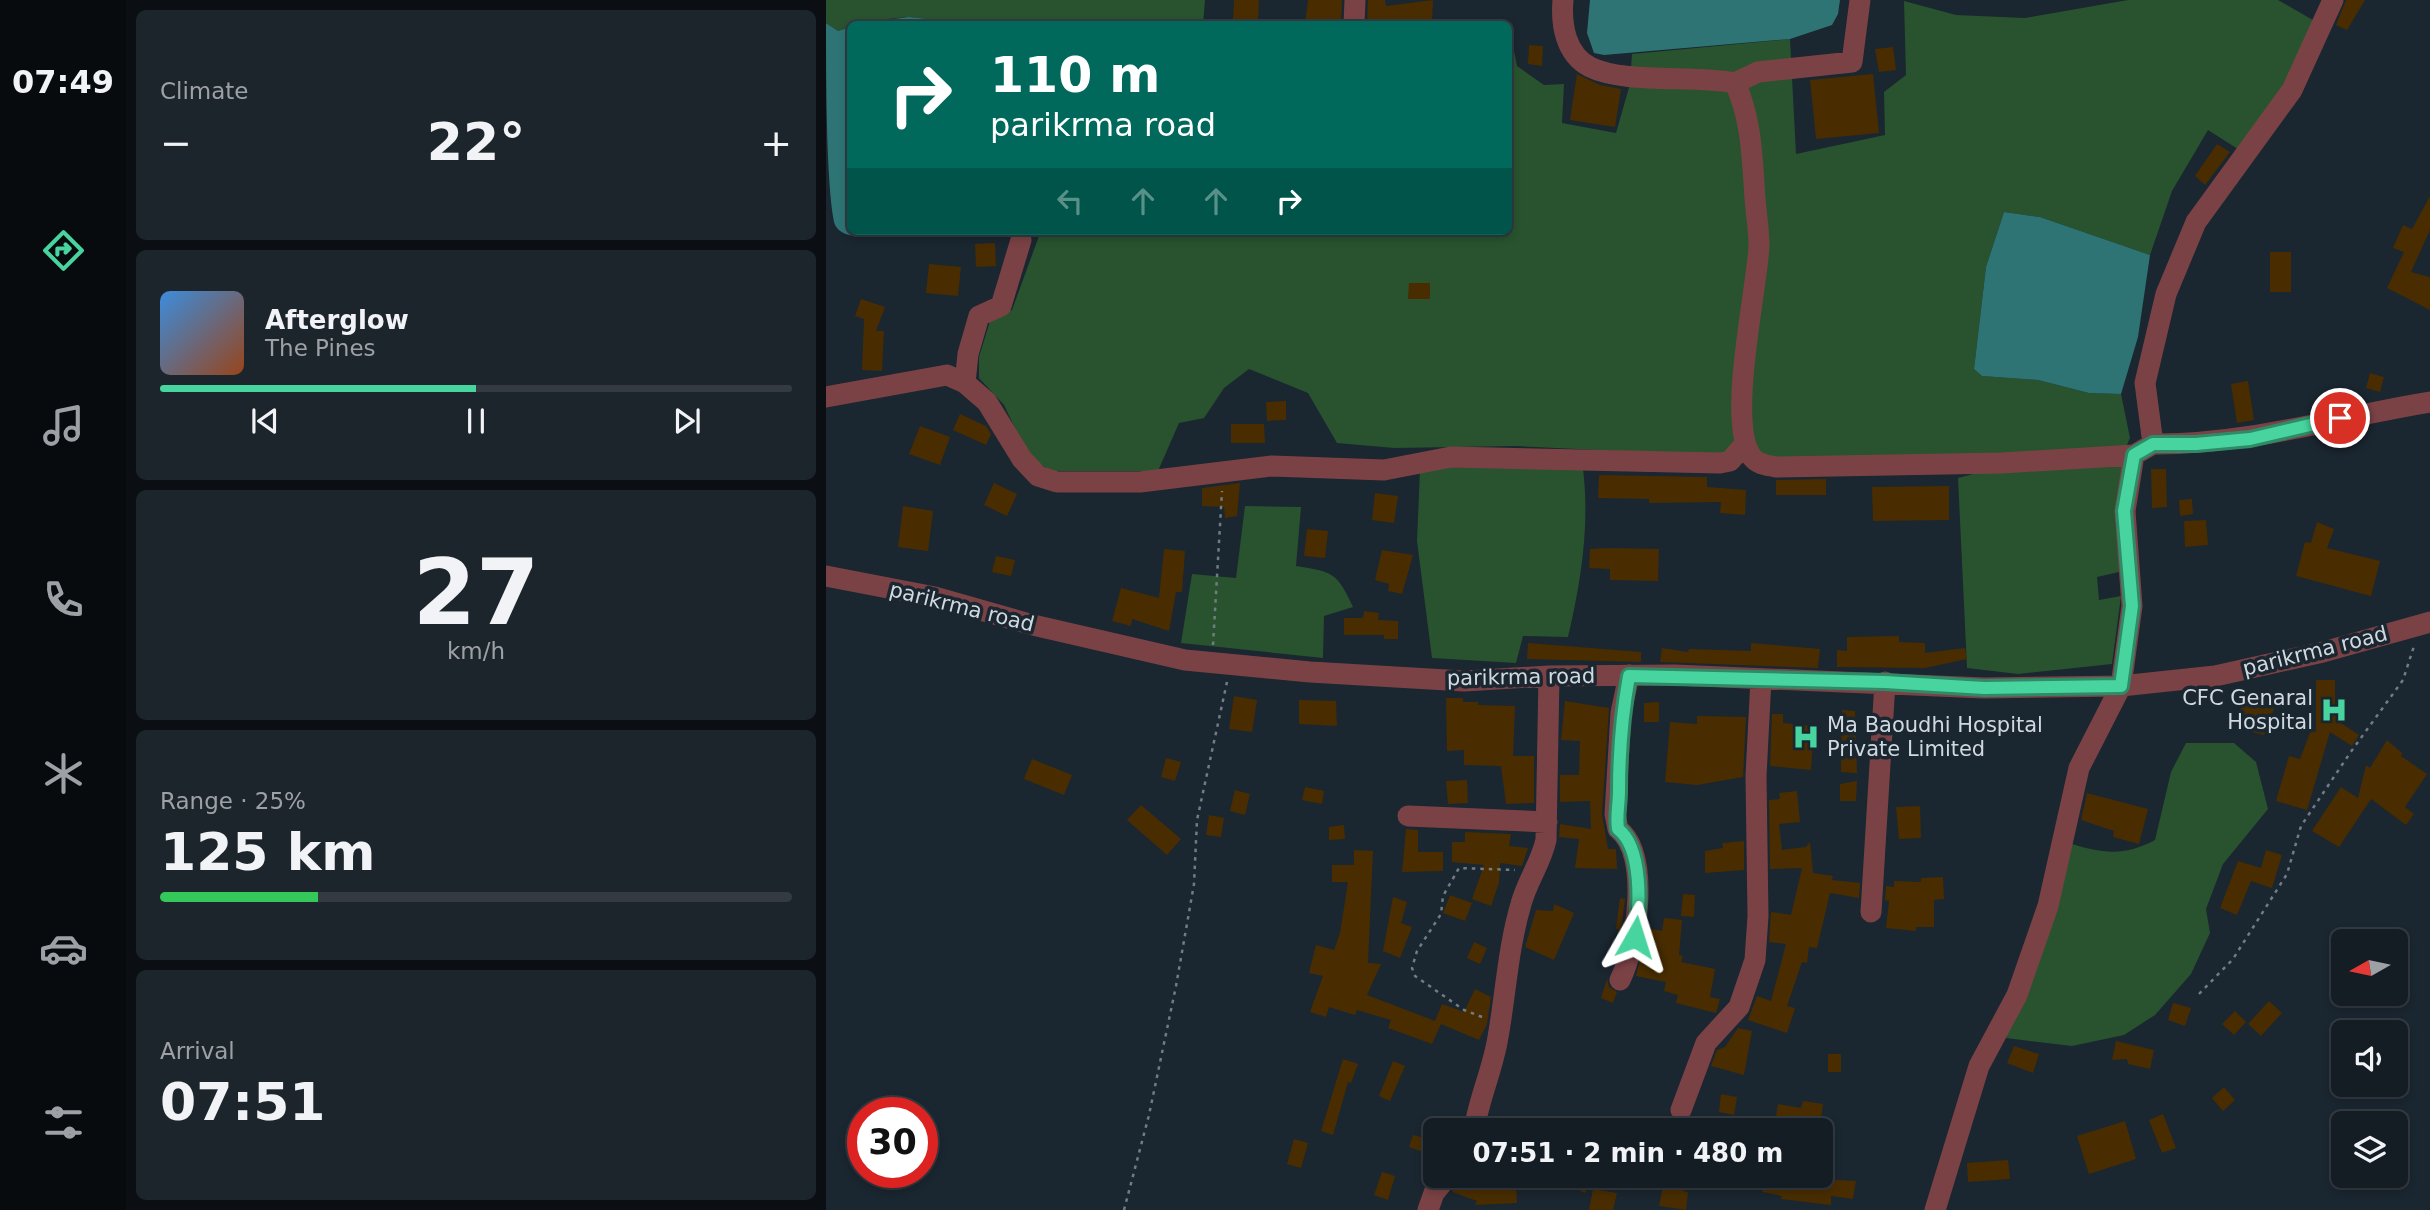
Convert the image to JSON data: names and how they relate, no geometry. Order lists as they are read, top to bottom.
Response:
{
  "streets": {
    "street": ["parikrma road"]
  },
  "places": {
    "hospital": ["CFC Genaral Hospital", "Ma Baoudhi Hospital Private Limited"]
  },
  "north": "left",
  "page": {
    "tabs": "07:49",
    "tile": [
      "Climate",
      ["27", "km/h"],
      ["Range · 25%", "125 km"],
      ["Arrival", "07:51"]
    ],
    "turn": ["110 m", "parikrma road"],
    "heat": ["−", "22°", "+"],
    "song": ["Afterglow", "The Pines"],
    "limit": "30",
    "trip": "07:51 · 2 min · 480 m"
  }
}
